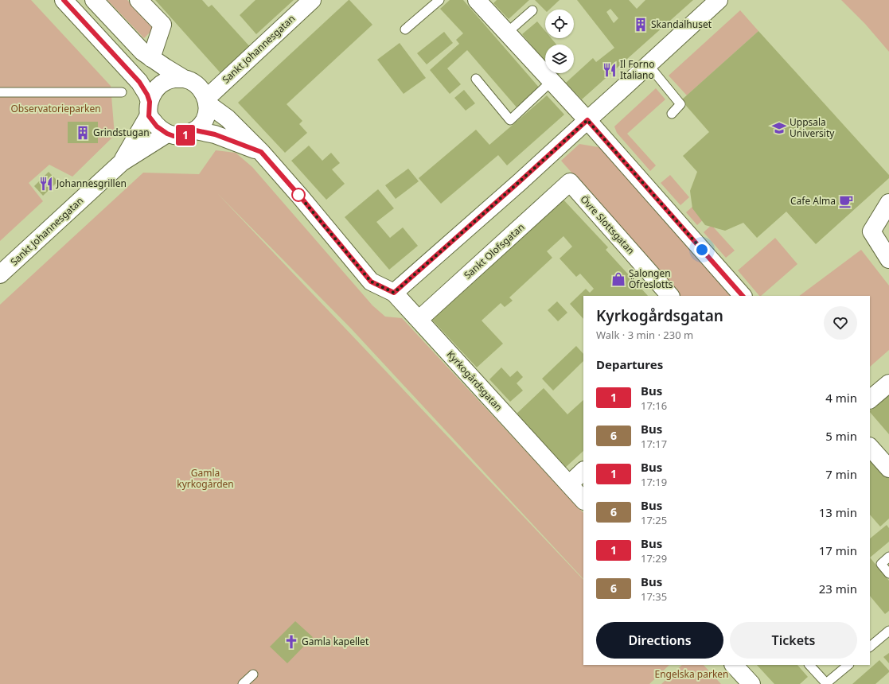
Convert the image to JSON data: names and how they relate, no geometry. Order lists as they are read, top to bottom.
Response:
{
  "streets": {
    "street": [
      "Sankt Johannesgatan",
      "Övre Slottsgatan",
      "Sankt Olofsgatan",
      "Kyrkogårdsgatan"
    ]
  },
  "crossings": [
    ["Sankt Johannesgatan", "Kyrkogårdsgatan"],
    ["Övre Slottsgatan", "Sankt Olofsgatan"],
    ["Sankt Olofsgatan", "Kyrkogårdsgatan"]
  ],
  "parks": ["Observatorieparken", "Gamla kyrkogården", "Engelska parken"],
  "places": {
    "building": ["Skandalhuset", "Grindstugan"],
    "restaurant": ["Il Forno Italiano", "Johannesgrillen"],
    "school or university": ["Uppsala University"],
    "cafe": ["Cafe Alma"],
    "shop": ["Salongen Öfreslotts"],
    "church": ["Gamla kapellet"]
  },
  "lines": ["bus line 1"],
  "page": {
    "on_map": "1",
    "heading": [
      ["Kyrkogårdsgatan", "Walk · 3 min · 230 m"],
      "Departures"
    ],
    "list": [
      {
        "mark": "1",
        "name": "Bus",
        "note": "17:16",
        "value": "4 min"
      },
      {
        "mark": "6",
        "name": "Bus",
        "note": "17:17",
        "value": "5 min"
      },
      {
        "mark": "1",
        "name": "Bus",
        "note": "17:19",
        "value": "7 min"
      },
      {
        "mark": "6",
        "name": "Bus",
        "note": "17:25",
        "value": "13 min"
      },
      {
        "mark": "1",
        "name": "Bus",
        "note": "17:29",
        "value": "17 min"
      },
      {
        "mark": "6",
        "name": "Bus",
        "note": "17:35",
        "value": "23 min"
      }
    ],
    "buttons": ["Directions", "Tickets"]
  }
}
